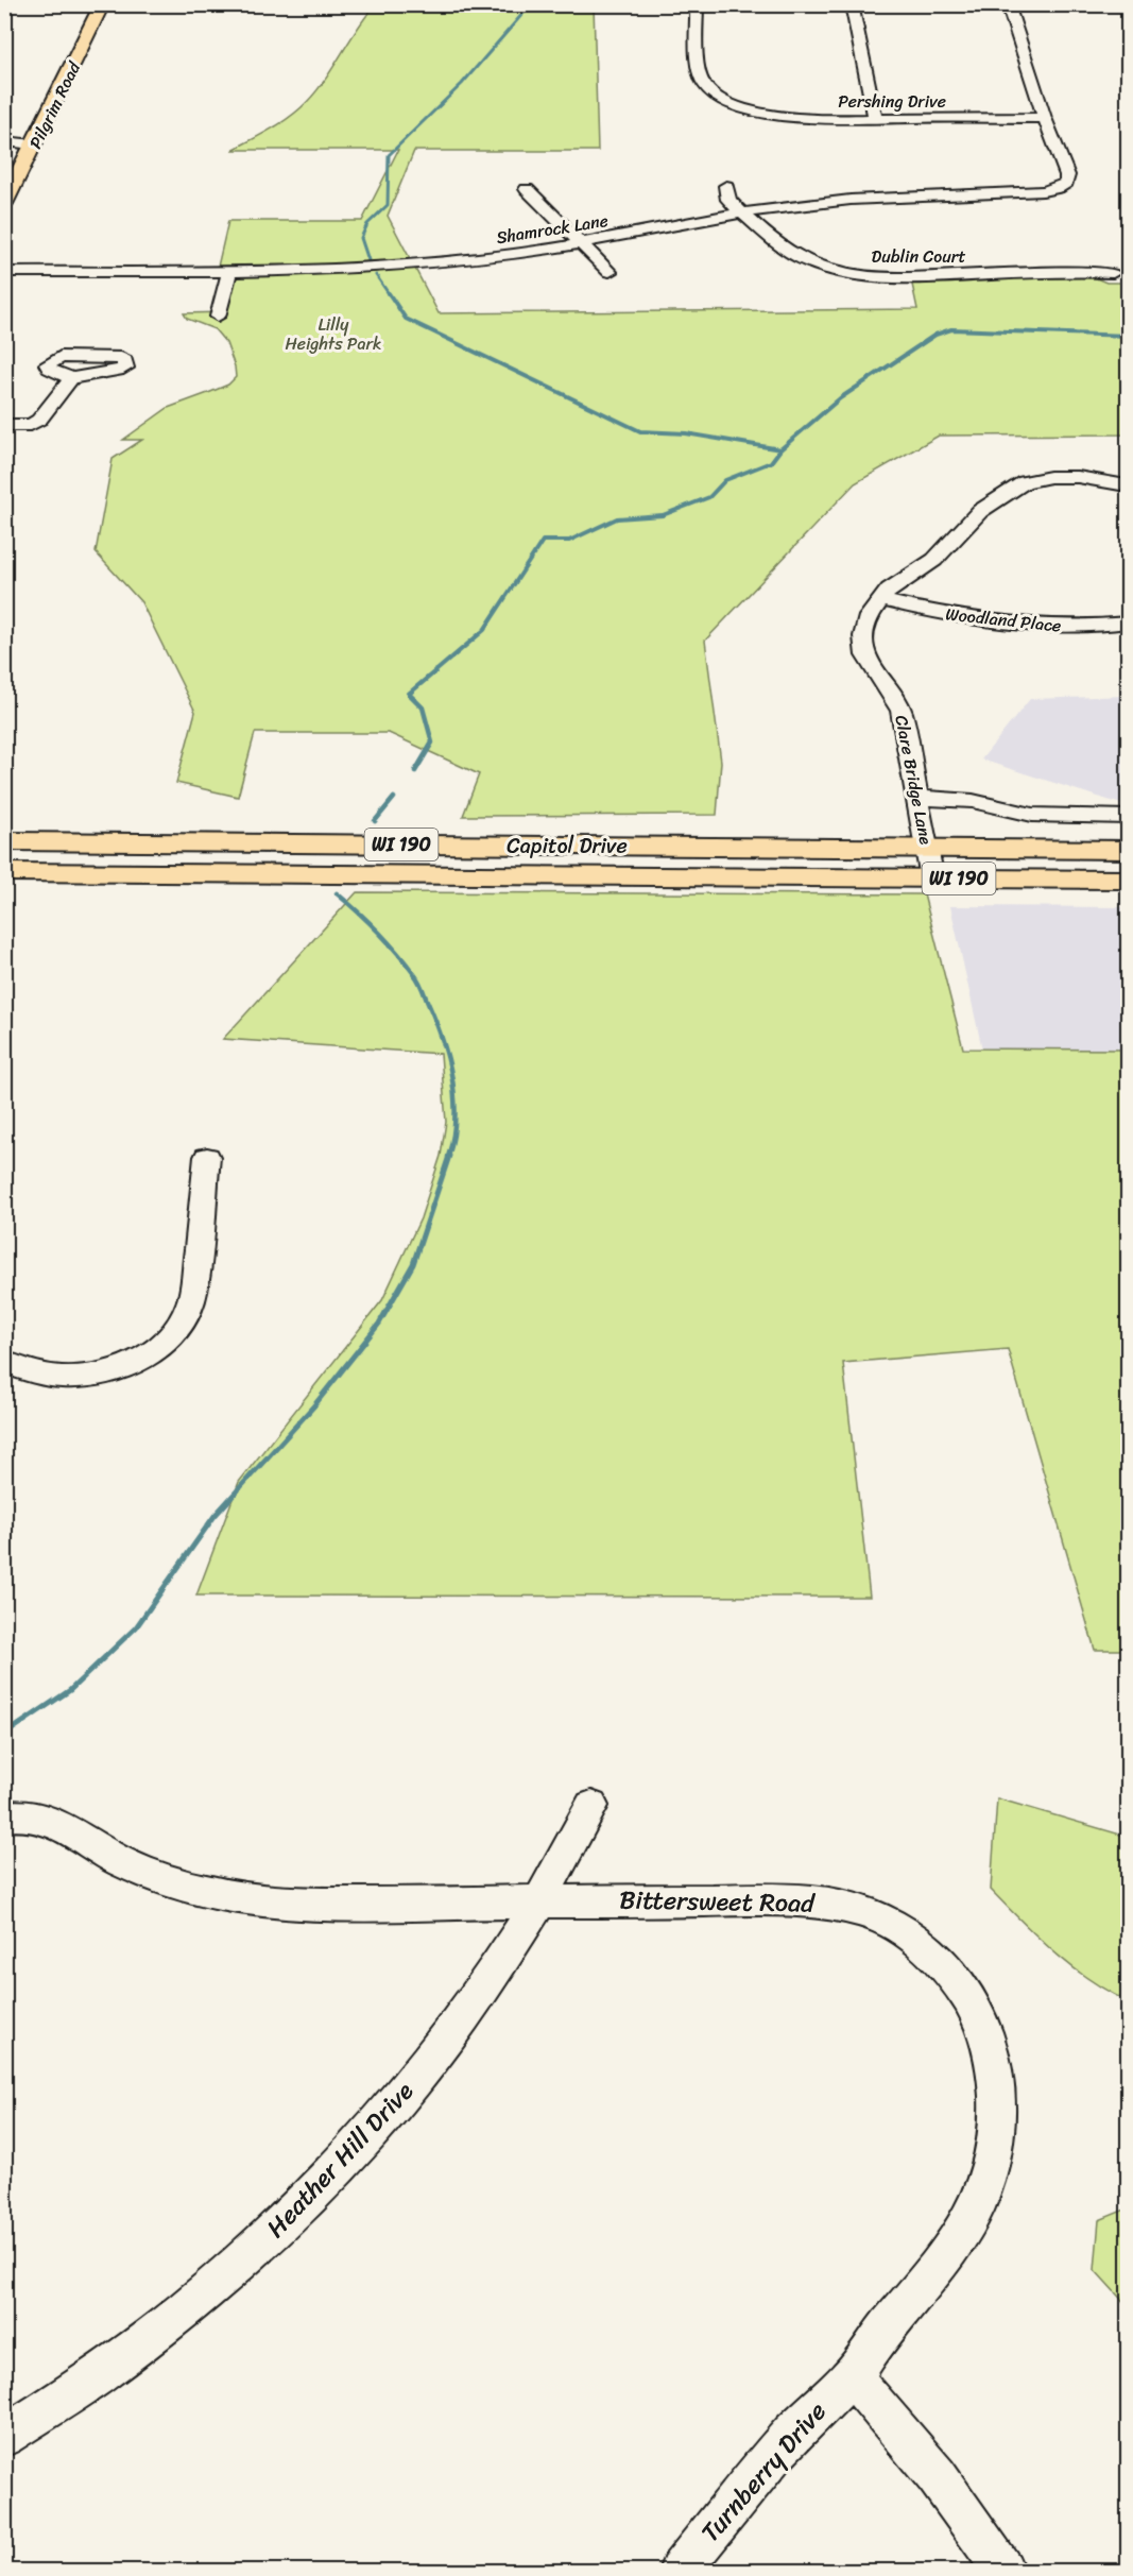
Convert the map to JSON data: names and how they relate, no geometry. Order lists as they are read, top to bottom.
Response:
{
  "streets": {
    "main road": ["Pilgrim Road", "WI 190", "Capitol Drive"],
    "street": [
      "Pershing Drive",
      "Shamrock Lane",
      "Dublin Court",
      "Woodland Place",
      "Clare Bridge Lane",
      "Bittersweet Road",
      "Heather Hill Drive",
      "Turnberry Drive"
    ]
  },
  "crossings": [
    ["Pershing Drive", "Shamrock Lane"],
    ["Shamrock Lane", "Dublin Court"],
    ["Woodland Place", "Clare Bridge Lane"],
    ["Clare Bridge Lane", "Capitol Drive"],
    ["Bittersweet Road", "Heather Hill Drive"],
    ["Bittersweet Road", "Turnberry Drive"]
  ],
  "parks": ["Lilly Heights Park"]
}
